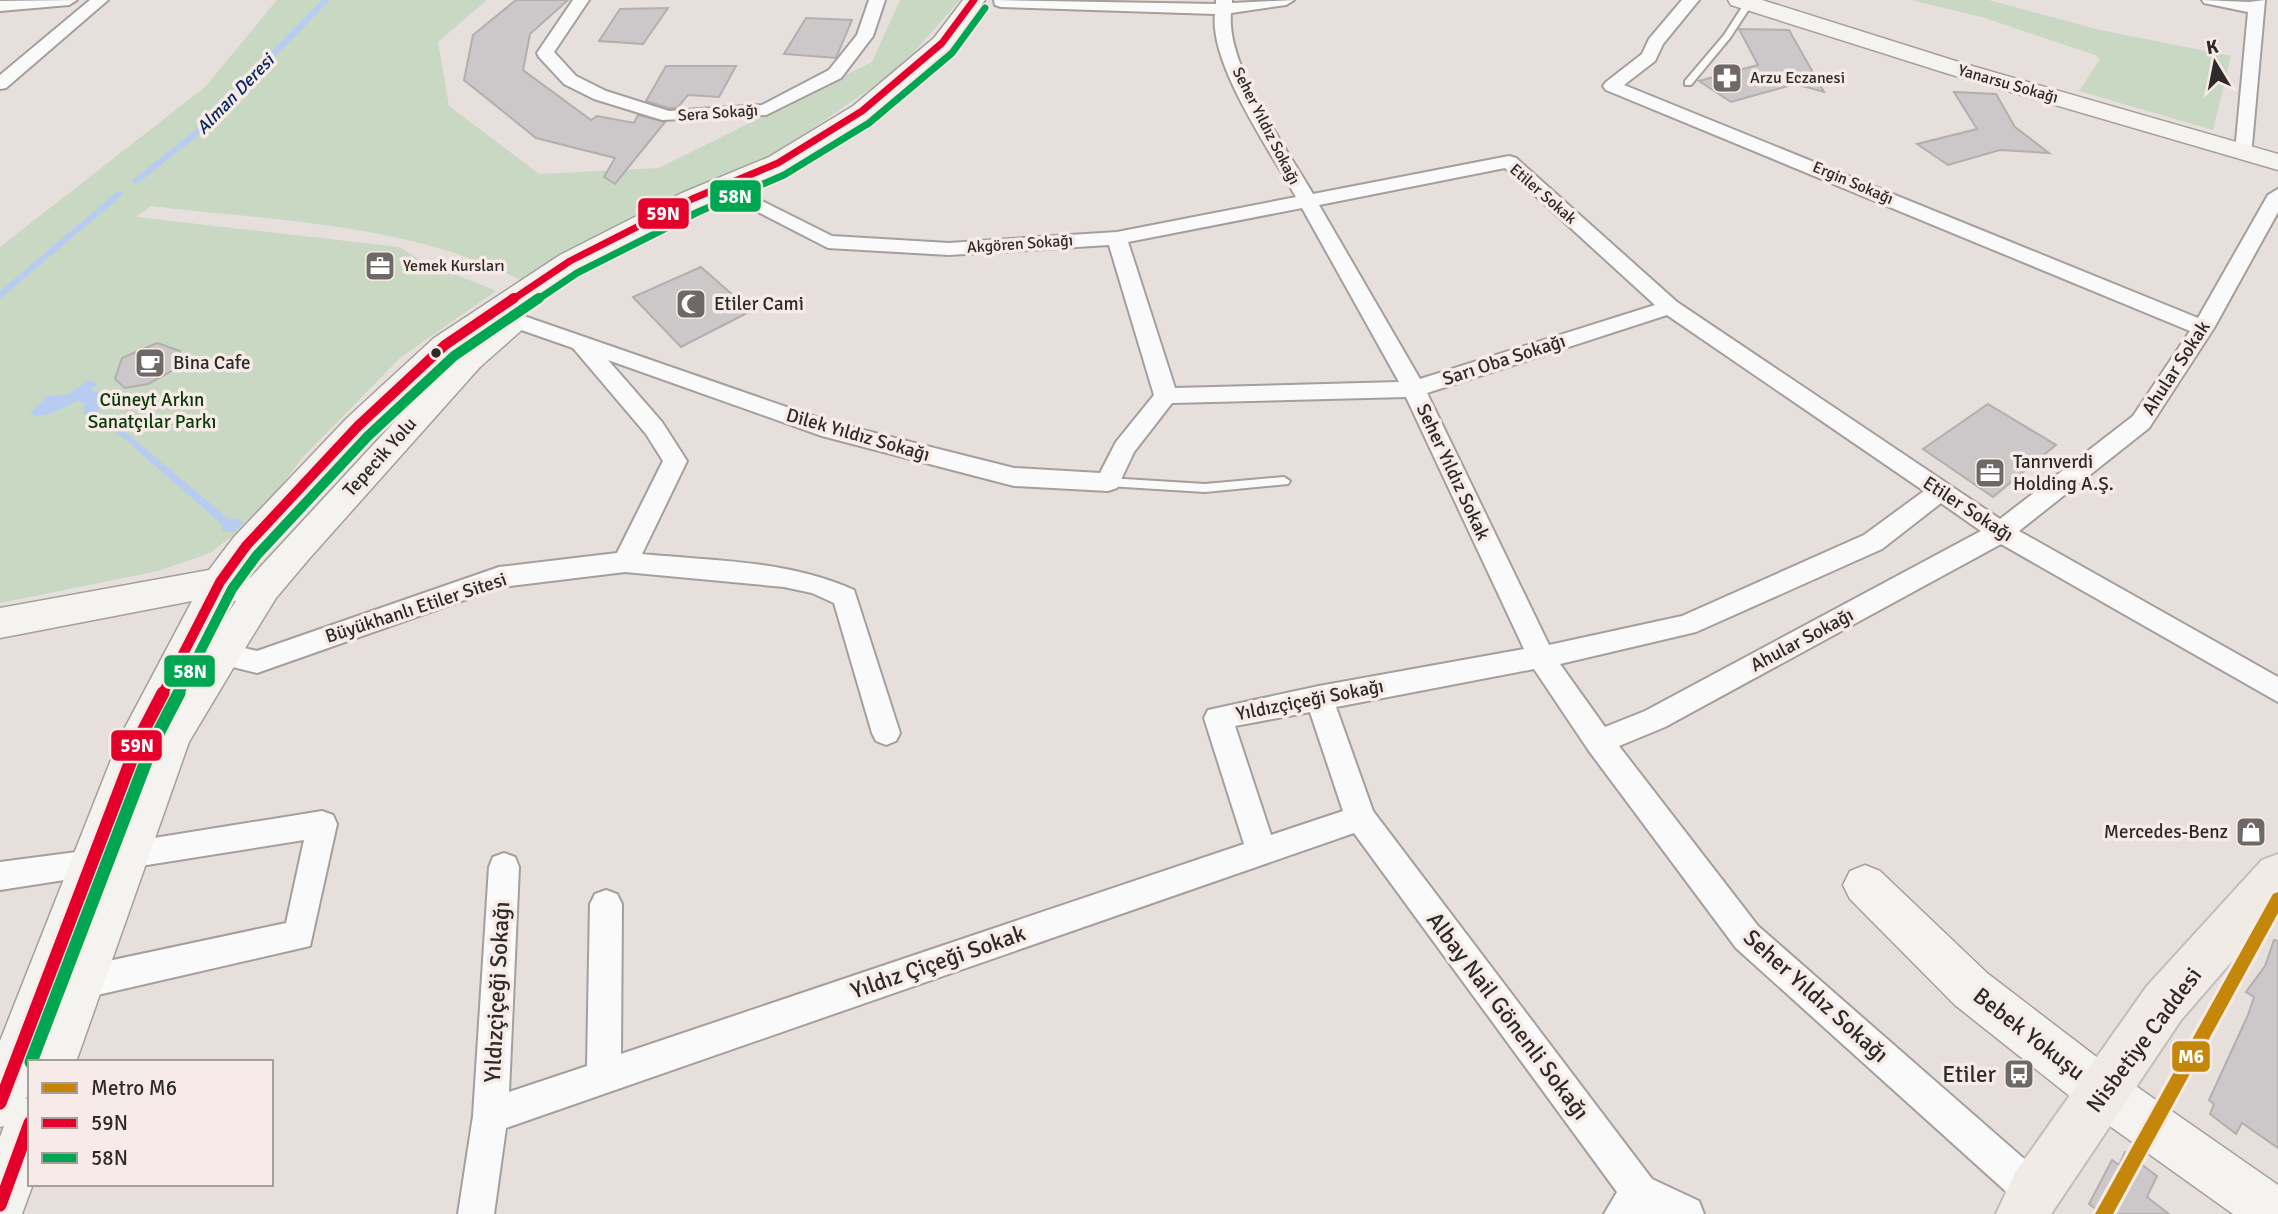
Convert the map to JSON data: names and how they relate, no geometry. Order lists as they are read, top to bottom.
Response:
{
  "streets": {
    "main road": [
      "Yanarsu Sokağı",
      "Tepecik Yolu",
      "Bebek Yokuşu",
      "Nisbetiye Caddesi"
    ],
    "street": [
      "Sera Sokağı",
      "Seher Yıldız Sokağı",
      "Ergin Sokağı",
      "Etiler Sokak",
      "Akgören Sokağı",
      "Sarı Oba Sokağı",
      "Ahular Sokak",
      "Dilek Yıldız Sokağı",
      "Seher Yıldız Sokak",
      "Etiler Sokağı",
      "Büyükhanlı Etiler Sitesi",
      "Ahular Sokağı",
      "Yıldızçiçeği Sokağı",
      "Yıldız Çiçeği Sokak",
      "Albay Nail Gönenli Sokağı"
    ]
  },
  "crossings": [
    ["Seher Yıldız Sokağı", "Etiler Sokak"],
    ["Seher Yıldız Sokağı", "Akgören Sokağı"],
    ["Seher Yıldız Sokağı", "Seher Yıldız Sokak"],
    ["Seher Yıldız Sokağı", "Ahular Sokağı"],
    ["Seher Yıldız Sokağı", "Nisbetiye Caddesi"],
    ["Ergin Sokağı", "Ahular Sokak"],
    ["Etiler Sokak", "Akgören Sokağı"],
    ["Etiler Sokak", "Sarı Oba Sokağı"],
    ["Etiler Sokak", "Seher Yıldız Sokak"],
    ["Etiler Sokak", "Etiler Sokağı"],
    ["Akgören Sokağı", "Tepecik Yolu"],
    ["Akgören Sokağı", "Seher Yıldız Sokak"],
    ["Sarı Oba Sokağı", "Seher Yıldız Sokak"],
    ["Sarı Oba Sokağı", "Etiler Sokağı"],
    ["Ahular Sokak", "Etiler Sokağı"],
    ["Ahular Sokak", "Ahular Sokağı"],
    ["Dilek Yıldız Sokağı", "Tepecik Yolu"],
    ["Tepecik Yolu", "Büyükhanlı Etiler Sitesi"],
    ["Seher Yıldız Sokak", "Ahular Sokağı"],
    ["Seher Yıldız Sokak", "Yıldızçiçeği Sokağı"],
    ["Etiler Sokağı", "Ahular Sokağı"],
    ["Yıldızçiçeği Sokağı", "Yıldız Çiçeği Sokak"],
    ["Yıldız Çiçeği Sokak", "Albay Nail Gönenli Sokağı"],
    ["Bebek Yokuşu", "Nisbetiye Caddesi"]
  ],
  "water": ["Alman Deresi"],
  "parks": ["Cüneyt Arkın Sanatçılar Parkı"],
  "places": {
    "pharmacy": ["Arzu Eczanesi"],
    "office": ["Yemek Kursları", "Tanrıverdi Holding A.Ş."],
    "mosque": ["Etiler Cami"],
    "cafe": ["Bina Cafe"],
    "shop": ["Mercedes-Benz"],
    "bus stop": ["Etiler"]
  },
  "lines": ["transit line 59N", "transit line 58N", "metro line M6"],
  "legend": ["Metro M6", "59N", "58N"],
  "north": "top"
}
